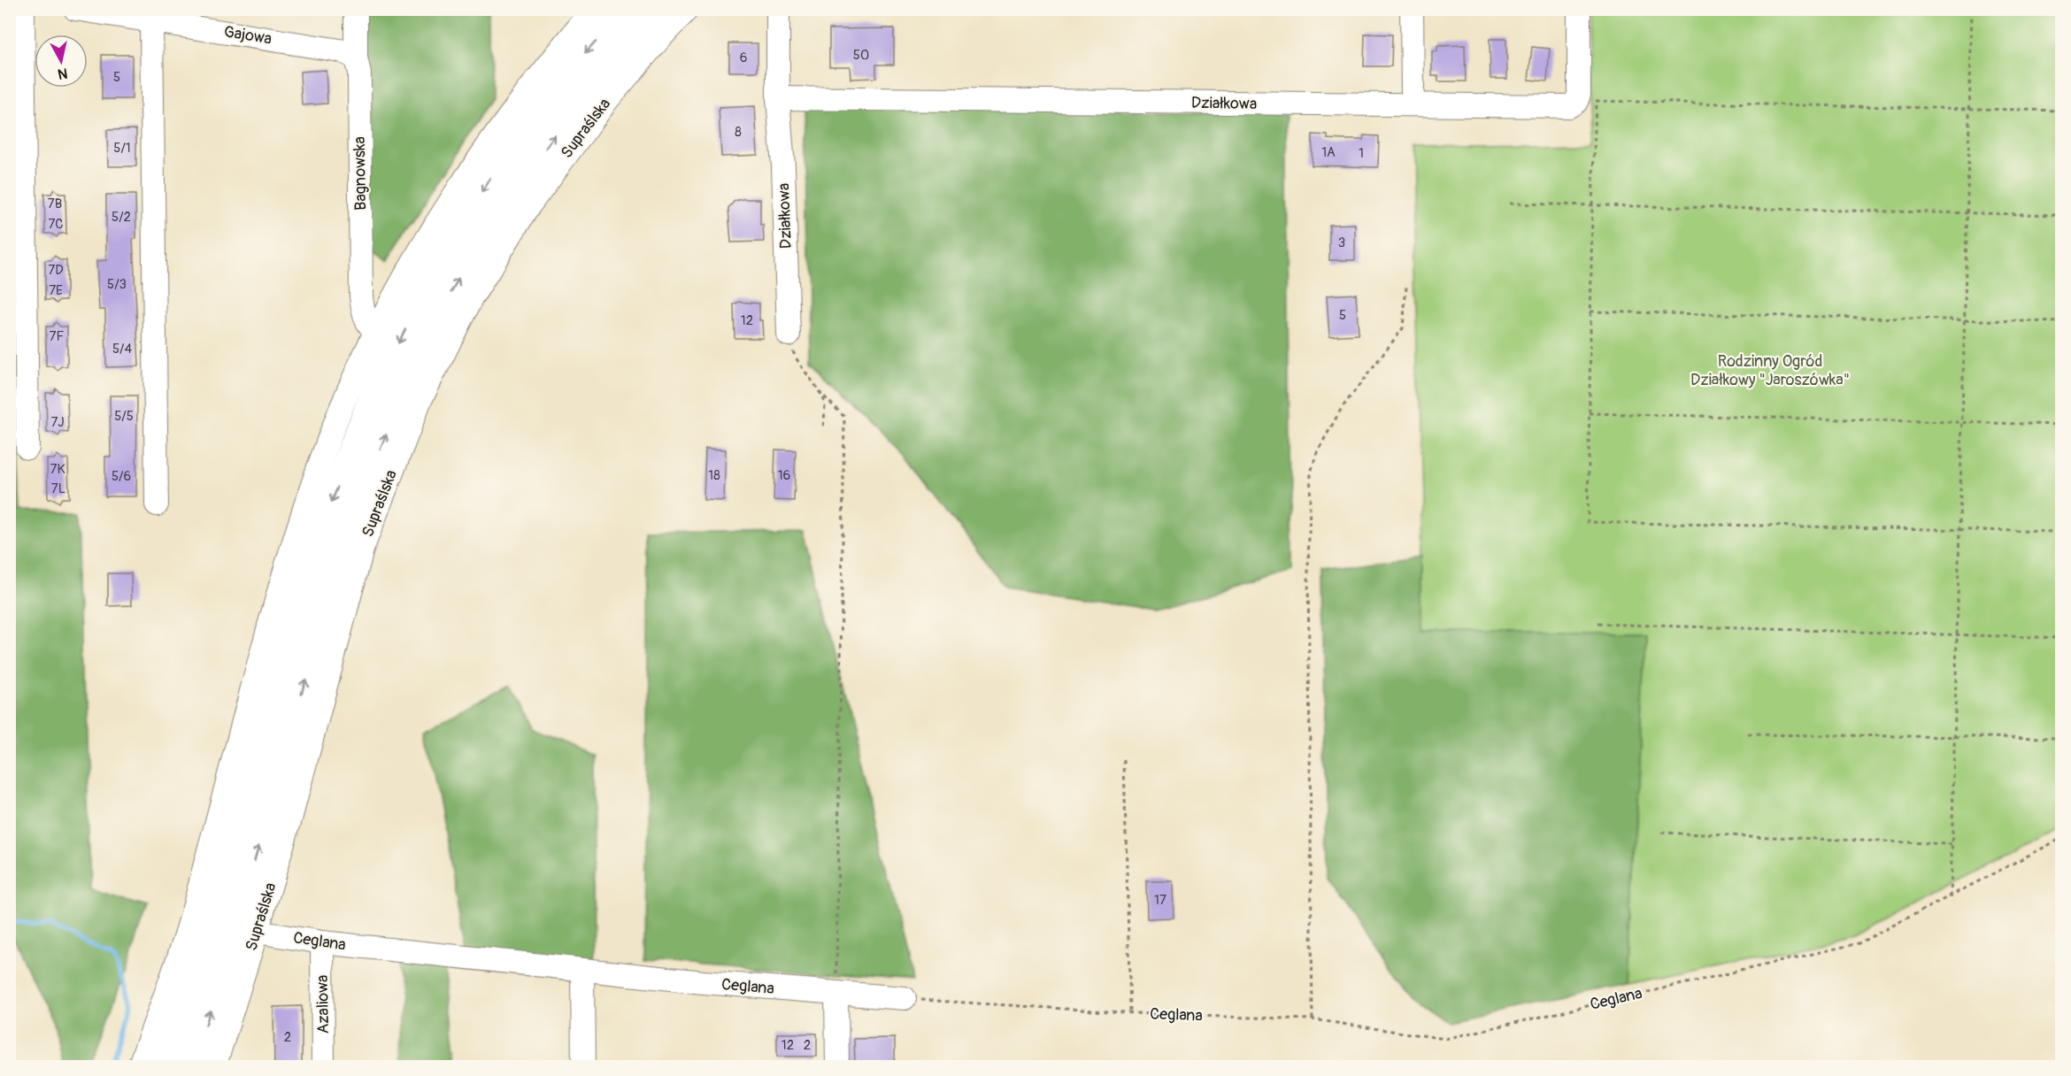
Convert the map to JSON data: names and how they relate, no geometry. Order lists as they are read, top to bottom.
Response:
{
  "streets": {
    "street": [
      "Gajowa",
      "Działkowa",
      "Supraślska",
      "Bagnowska",
      "Ceglana",
      "Azaliowa"
    ]
  },
  "crossings": [
    ["Gajowa", "Bagnowska"],
    ["Supraślska", "Ceglana"],
    ["Ceglana", "Azaliowa"]
  ],
  "parks": ["Rodzinny Ogród Działkowy \"Jaroszówka\""],
  "house_numbers": [
    "50",
    "6",
    "5",
    "8",
    "5/1",
    "1A",
    "1",
    "7B",
    "5/2",
    "7C",
    "3",
    "7D",
    "5/3",
    "7E",
    "5",
    "12",
    "7F",
    "5/4",
    "5/5",
    "7J",
    "7K",
    "18",
    "16",
    "5/6",
    "7L",
    "17",
    "2",
    "12",
    "2"
  ],
  "north": "bottom"
}
